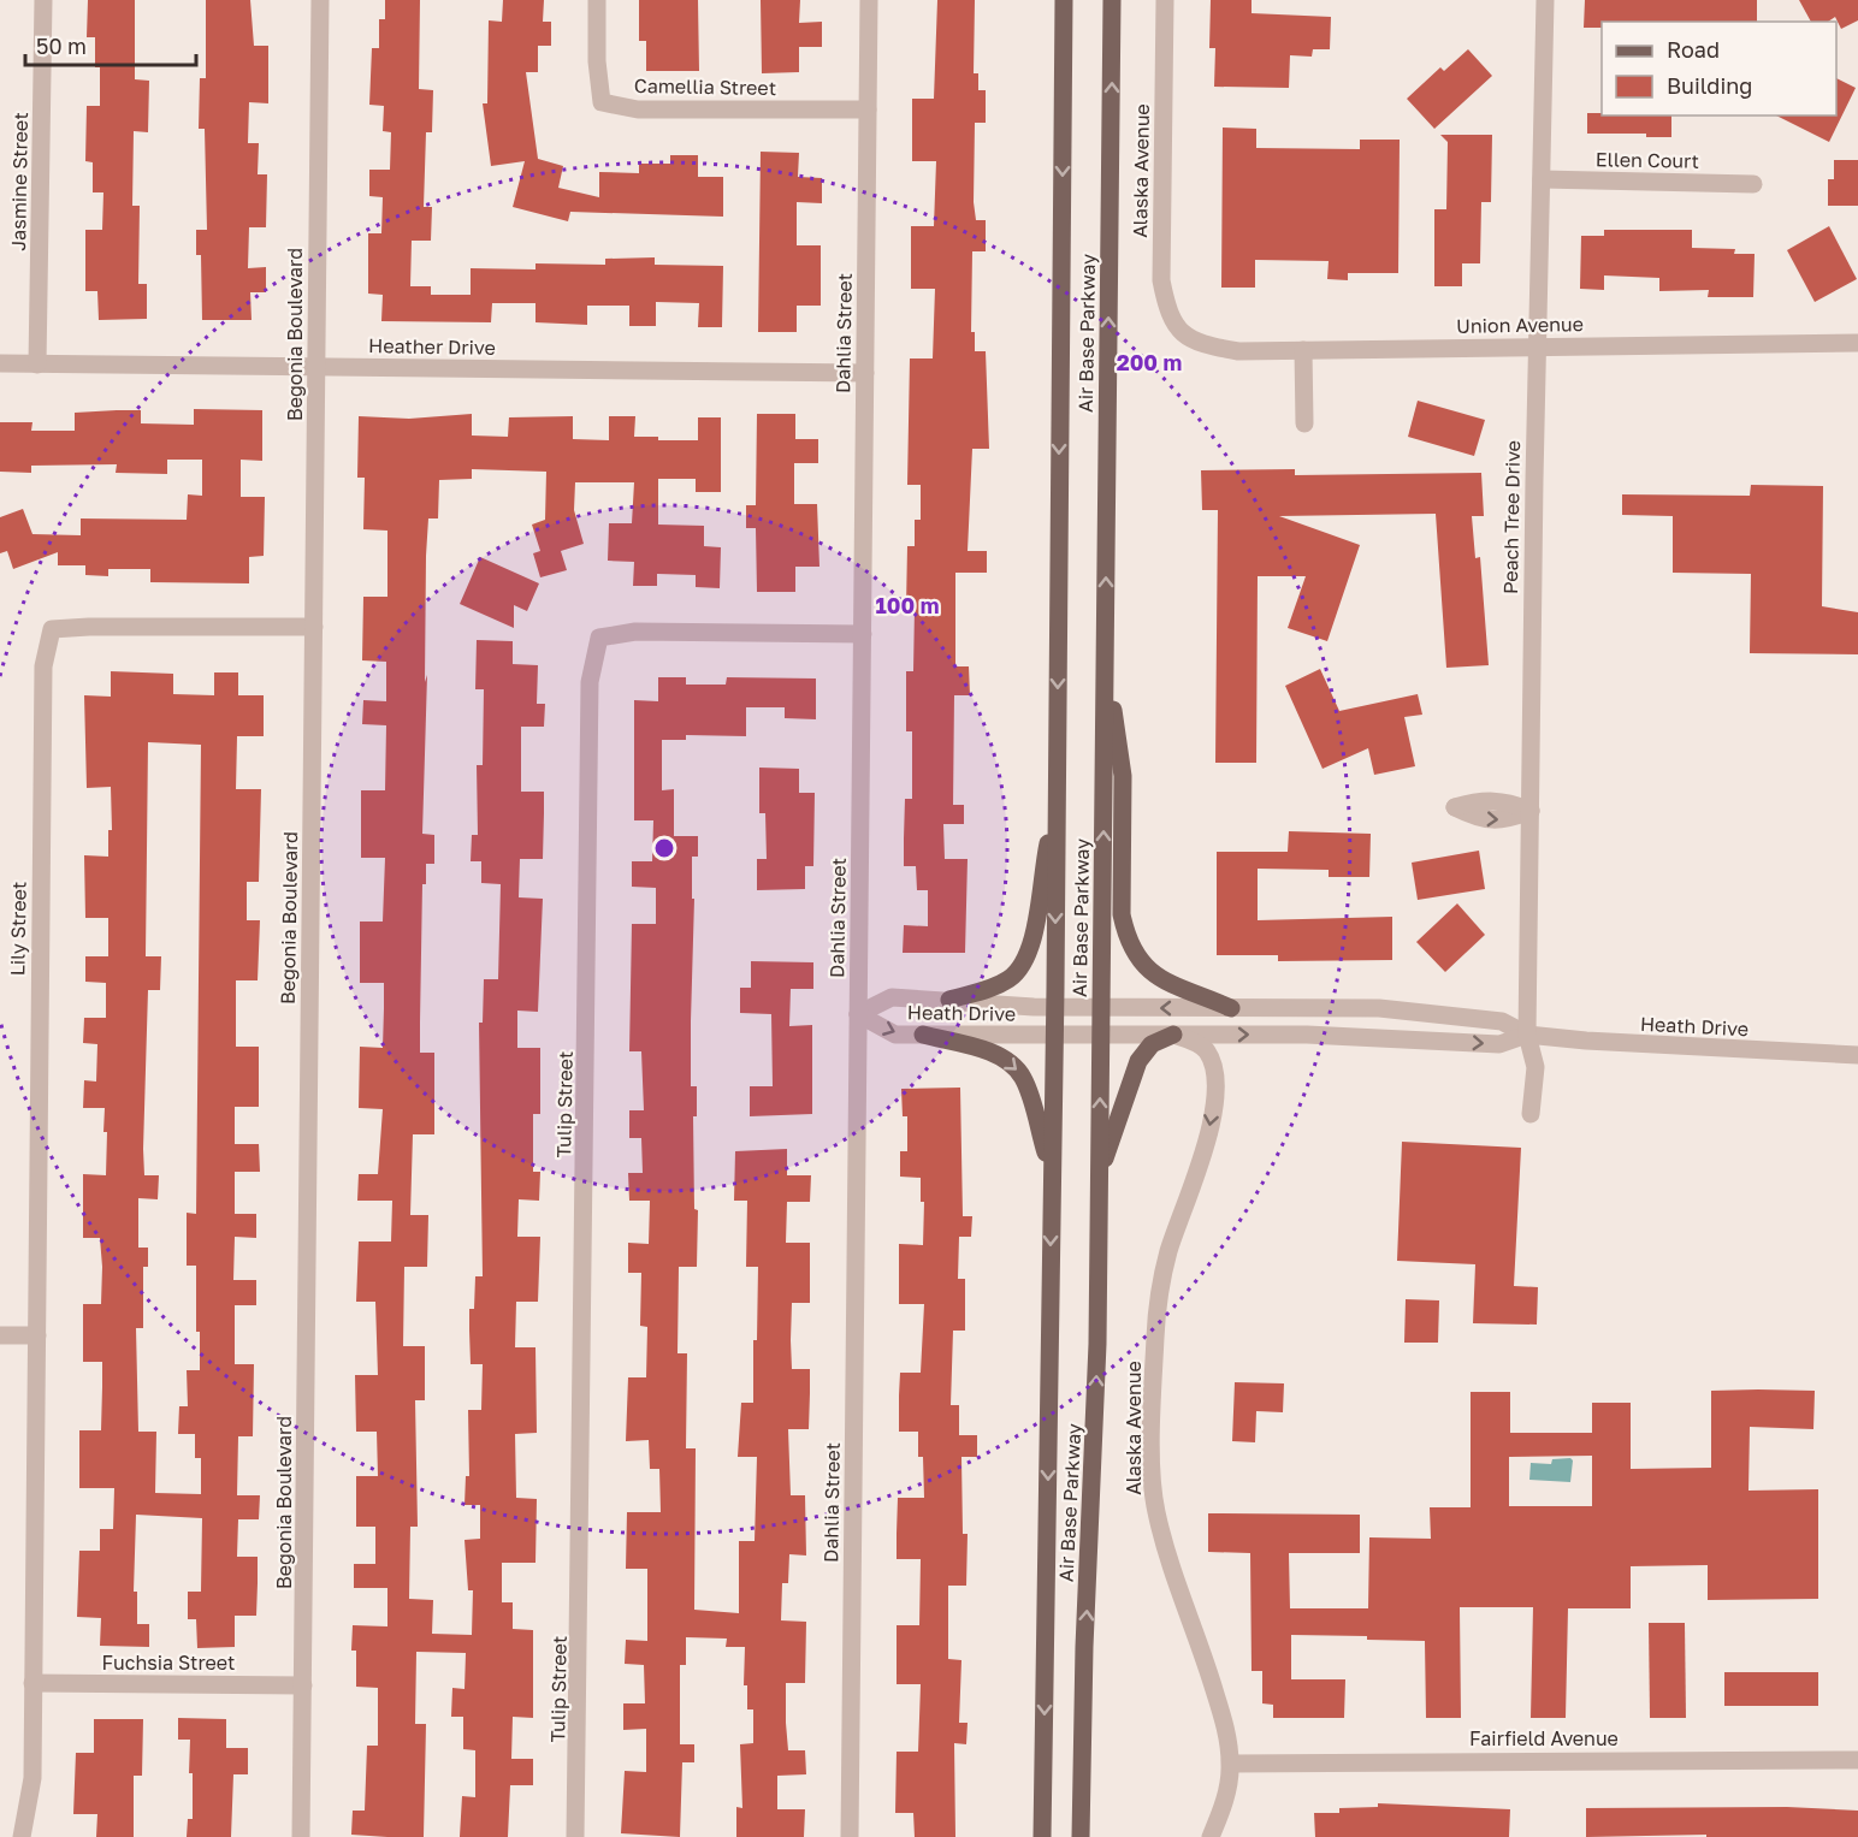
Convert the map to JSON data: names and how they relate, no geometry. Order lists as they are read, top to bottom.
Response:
{
  "streets": {
    "main road": ["Air Base Parkway"],
    "street": [
      "Camellia Street",
      "Ellen Court",
      "Alaska Avenue",
      "Jasmine Street",
      "Union Avenue",
      "Dahlia Street",
      "Begonia Boulevard",
      "Heather Drive",
      "Peach Tree Drive",
      "Lily Street",
      "Heath Drive",
      "Tulip Street",
      "Fuchsia Street",
      "Fairfield Avenue"
    ]
  },
  "crossings": [
    ["Camellia Street", "Dahlia Street"],
    ["Ellen Court", "Peach Tree Drive"],
    ["Alaska Avenue", "Union Avenue"],
    ["Alaska Avenue", "Heath Drive"],
    ["Alaska Avenue", "Fairfield Avenue"],
    ["Jasmine Street", "Heather Drive"],
    ["Union Avenue", "Peach Tree Drive"],
    ["Dahlia Street", "Heather Drive"],
    ["Dahlia Street", "Heath Drive"],
    ["Dahlia Street", "Tulip Street"],
    ["Air Base Parkway", "Heath Drive"],
    ["Begonia Boulevard", "Heather Drive"],
    ["Begonia Boulevard", "Lily Street"],
    ["Begonia Boulevard", "Fuchsia Street"],
    ["Peach Tree Drive", "Heath Drive"],
    ["Lily Street", "Fuchsia Street"]
  ],
  "one_way": ["Alaska Avenue"],
  "legend": ["Road", "Building"],
  "scale_bar": "50 m",
  "rings": ["200 m", "100 m"]
}
